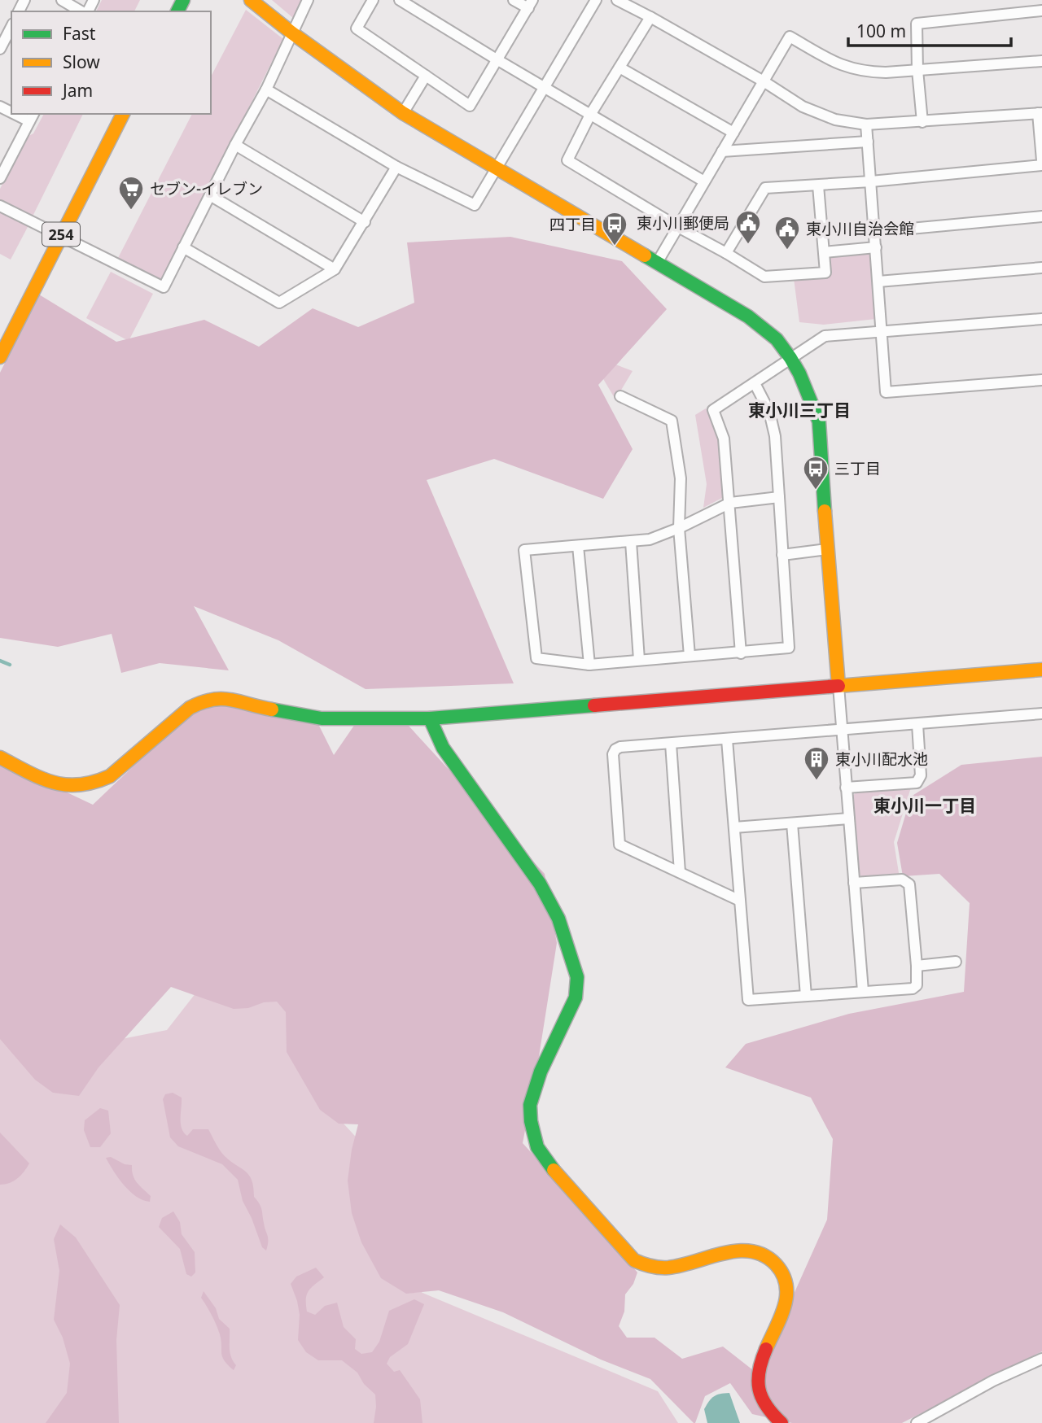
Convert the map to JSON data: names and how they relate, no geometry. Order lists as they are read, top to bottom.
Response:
{
  "streets": {
    "main road": ["254"]
  },
  "districts": ["東小川三丁目", "東小川一丁目"],
  "places": {
    "supermarket": ["セブン-イレブン"],
    "public building": ["東小川郵便局", "東小川自治会館"],
    "bus stop": ["四丁目", "三丁目"],
    "building": ["東小川配水池"]
  },
  "legend": ["Fast", "Slow", "Jam"],
  "scale_bar": "100 m"
}
